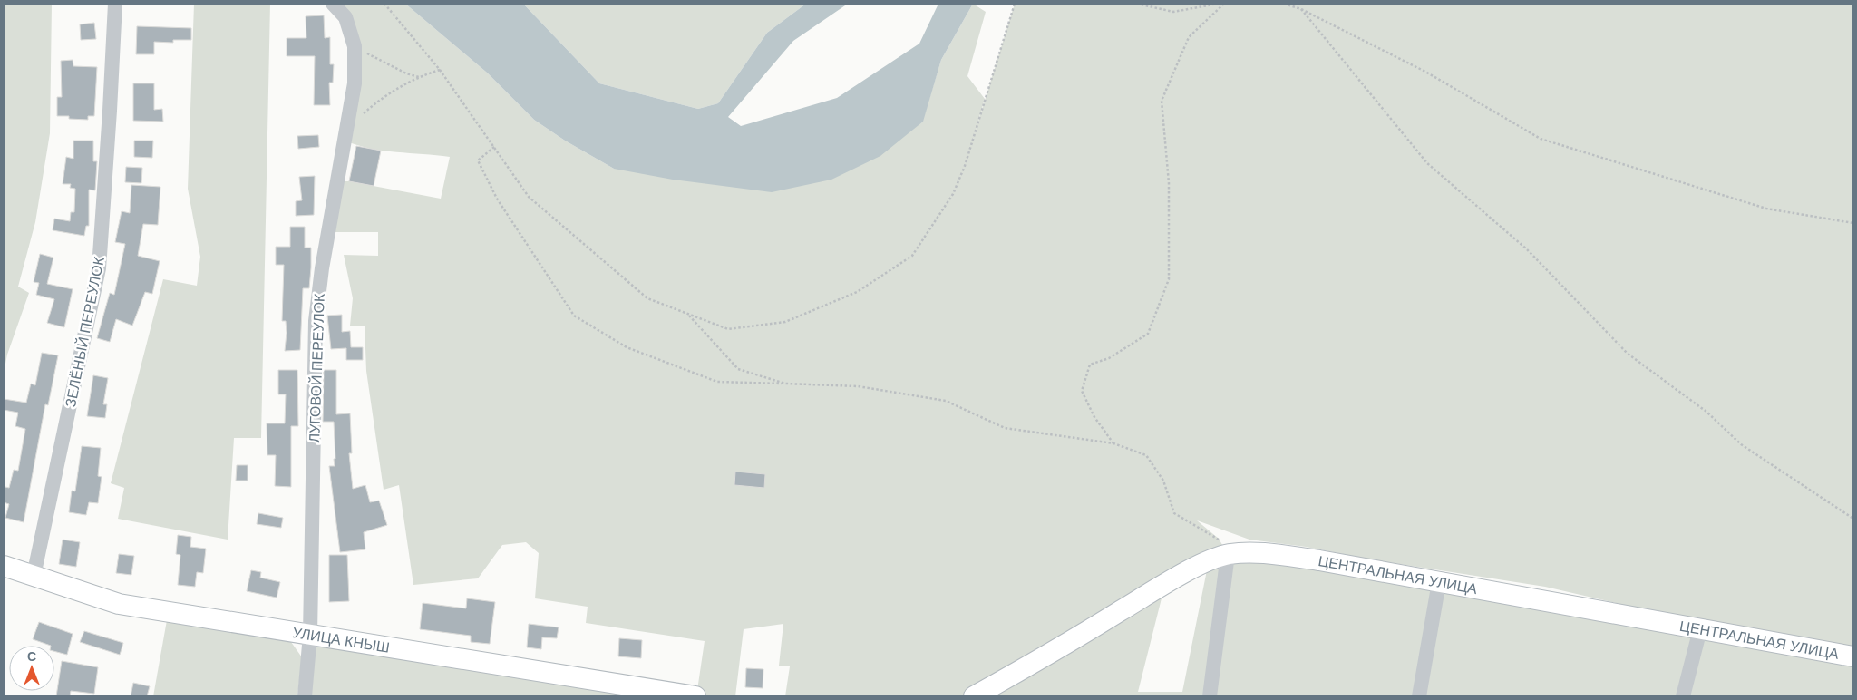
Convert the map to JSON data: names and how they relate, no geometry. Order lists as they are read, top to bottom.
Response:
{
  "streets": {
    "street": [
      "ЗЕЛЁНЫЙ ПЕРЕУЛОК",
      "ЛУГОВОЙ ПЕРЕУЛОК",
      "ЦЕНТРАЛЬНАЯ УЛИЦА",
      "УЛИЦА КНЫШ"
    ]
  },
  "crossings": [
    ["ЗЕЛЁНЫЙ ПЕРЕУЛОК", "УЛИЦА КНЫШ"],
    ["ЛУГОВОЙ ПЕРЕУЛОК", "УЛИЦА КНЫШ"]
  ],
  "north": "top"
}
